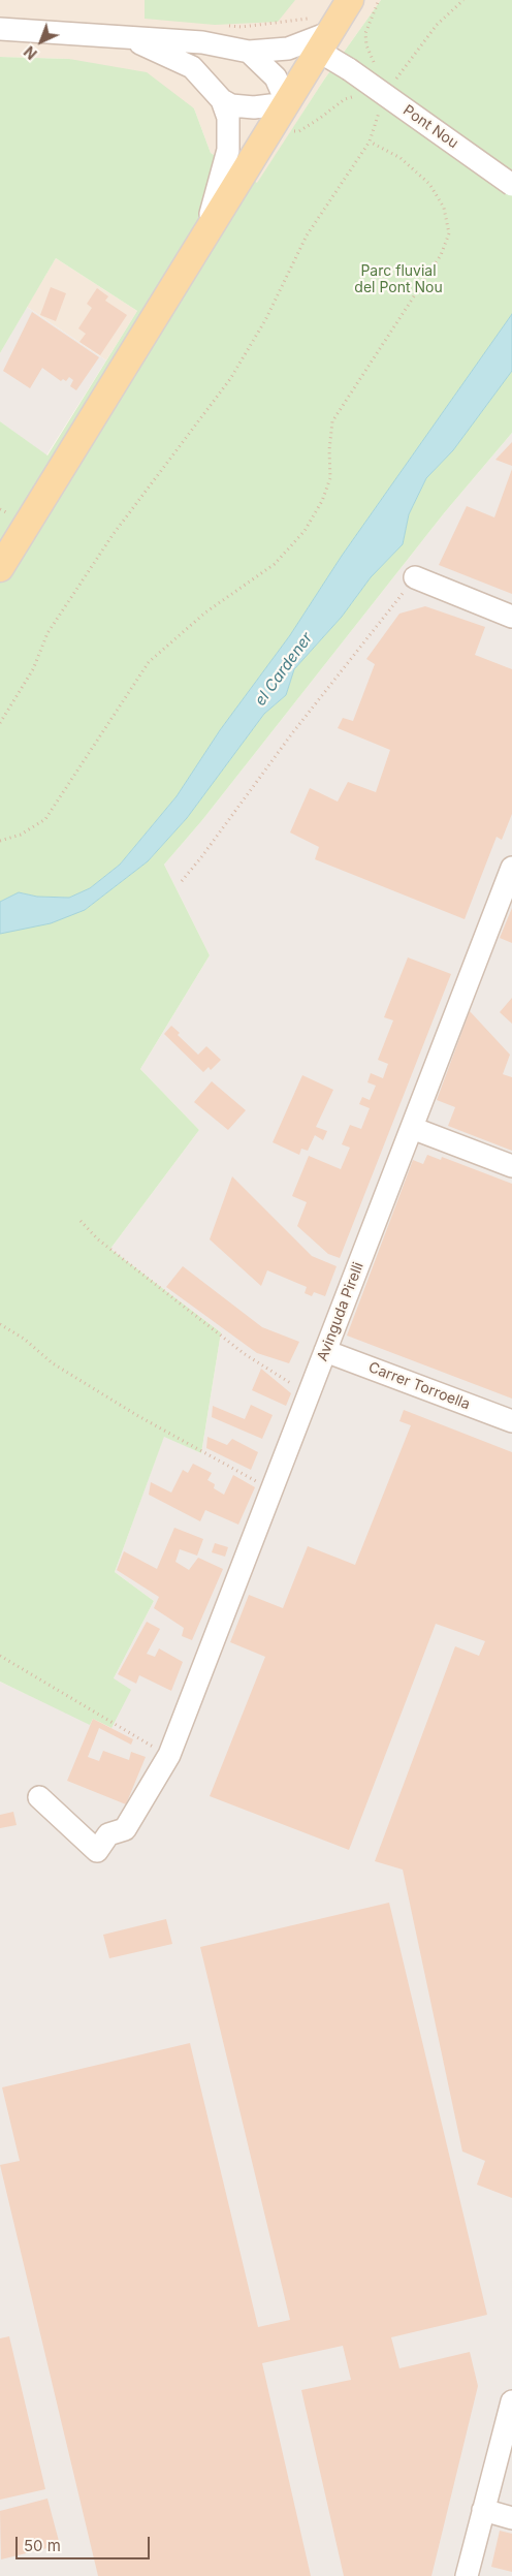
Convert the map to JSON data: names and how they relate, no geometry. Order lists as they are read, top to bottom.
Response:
{
  "streets": {
    "street": ["Pont Nou", "Avinguda Pirelli", "Carrer Torroella"]
  },
  "crossings": [
    ["Avinguda Pirelli", "Carrer Torroella"]
  ],
  "water": ["el Cardener"],
  "parks": ["Parc fluvial del Pont Nou"],
  "scale_bar": "50 m",
  "north": "bottom left"
}
